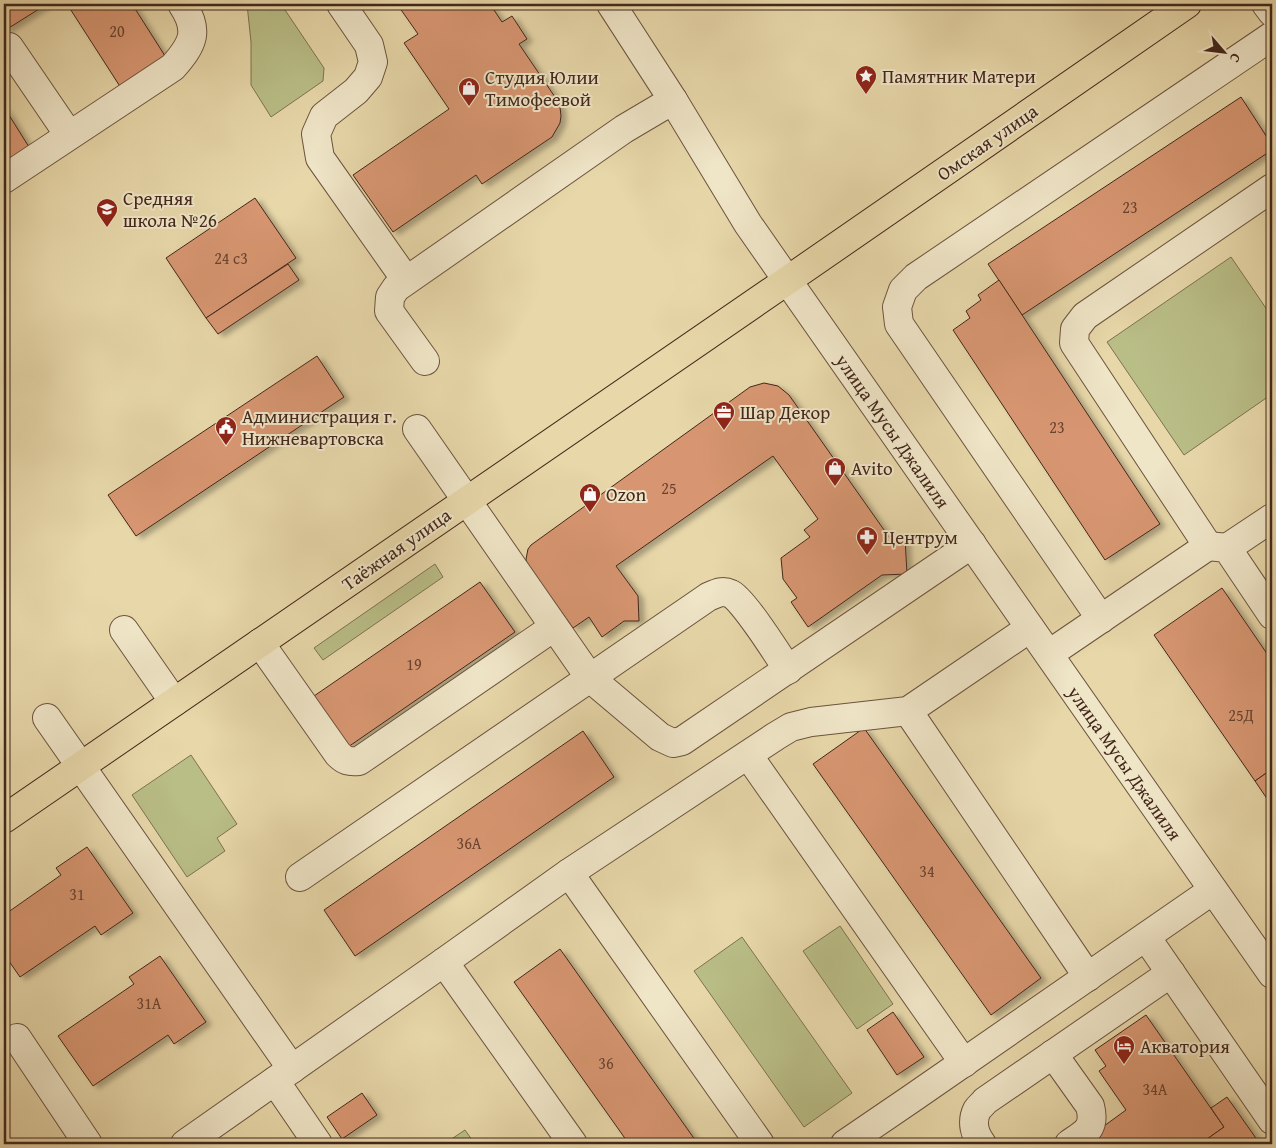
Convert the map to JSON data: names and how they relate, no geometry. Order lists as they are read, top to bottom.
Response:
{
  "streets": {
    "main road": ["Омская улица", "Таёжная улица"],
    "street": ["улица Мусы Джалиля"]
  },
  "crossings": [
    ["Омская улица", "улица Мусы Джалиля"],
    ["Омская улица", "Таёжная улица"],
    ["улица Мусы Джалиля", "Таёжная улица"]
  ],
  "places": {
    "place": ["Памятник Матери"],
    "shop": ["Студия Юлии Тимофеевой", "Avito", "Ozon"],
    "school or university": ["Средняя школа №26"],
    "office": ["Шар Декор"],
    "public building": ["Администрация г. Нижневартовска"],
    "pharmacy": ["Центрум"],
    "hotel": ["Акватория"]
  },
  "house_numbers": [
    "20",
    "23",
    "24 с3",
    "23",
    "25",
    "19",
    "25Д",
    "36А",
    "34",
    "31",
    "31А",
    "36",
    "34А"
  ],
  "north": "bottom right"
}
